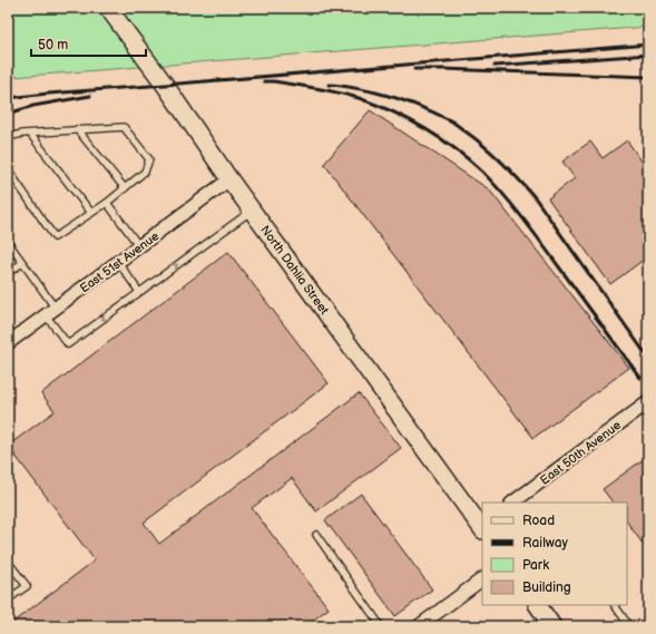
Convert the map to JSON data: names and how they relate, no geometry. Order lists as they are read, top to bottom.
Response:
{
  "streets": {
    "street": ["East 51st Avenue", "North Dahlia Street", "East 50th Avenue"]
  },
  "crossings": [
    ["East 51st Avenue", "North Dahlia Street"]
  ],
  "legend": [
    "Road",
    "Railway",
    "Park",
    "Building"
  ],
  "scale_bar": "50 m"
}
